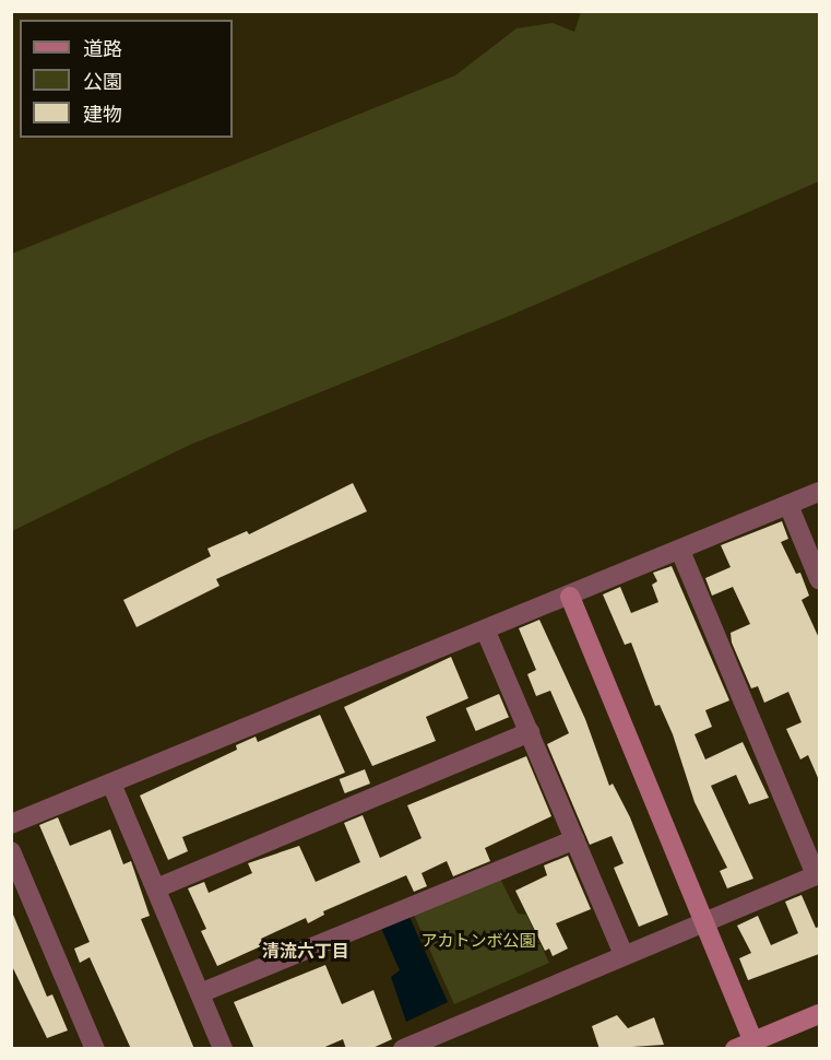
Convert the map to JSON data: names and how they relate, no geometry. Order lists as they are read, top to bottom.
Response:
{
  "districts": ["清流六丁目"],
  "parks": ["アカトンボ公園"],
  "legend": ["道路", "公園", "建物"]
}
